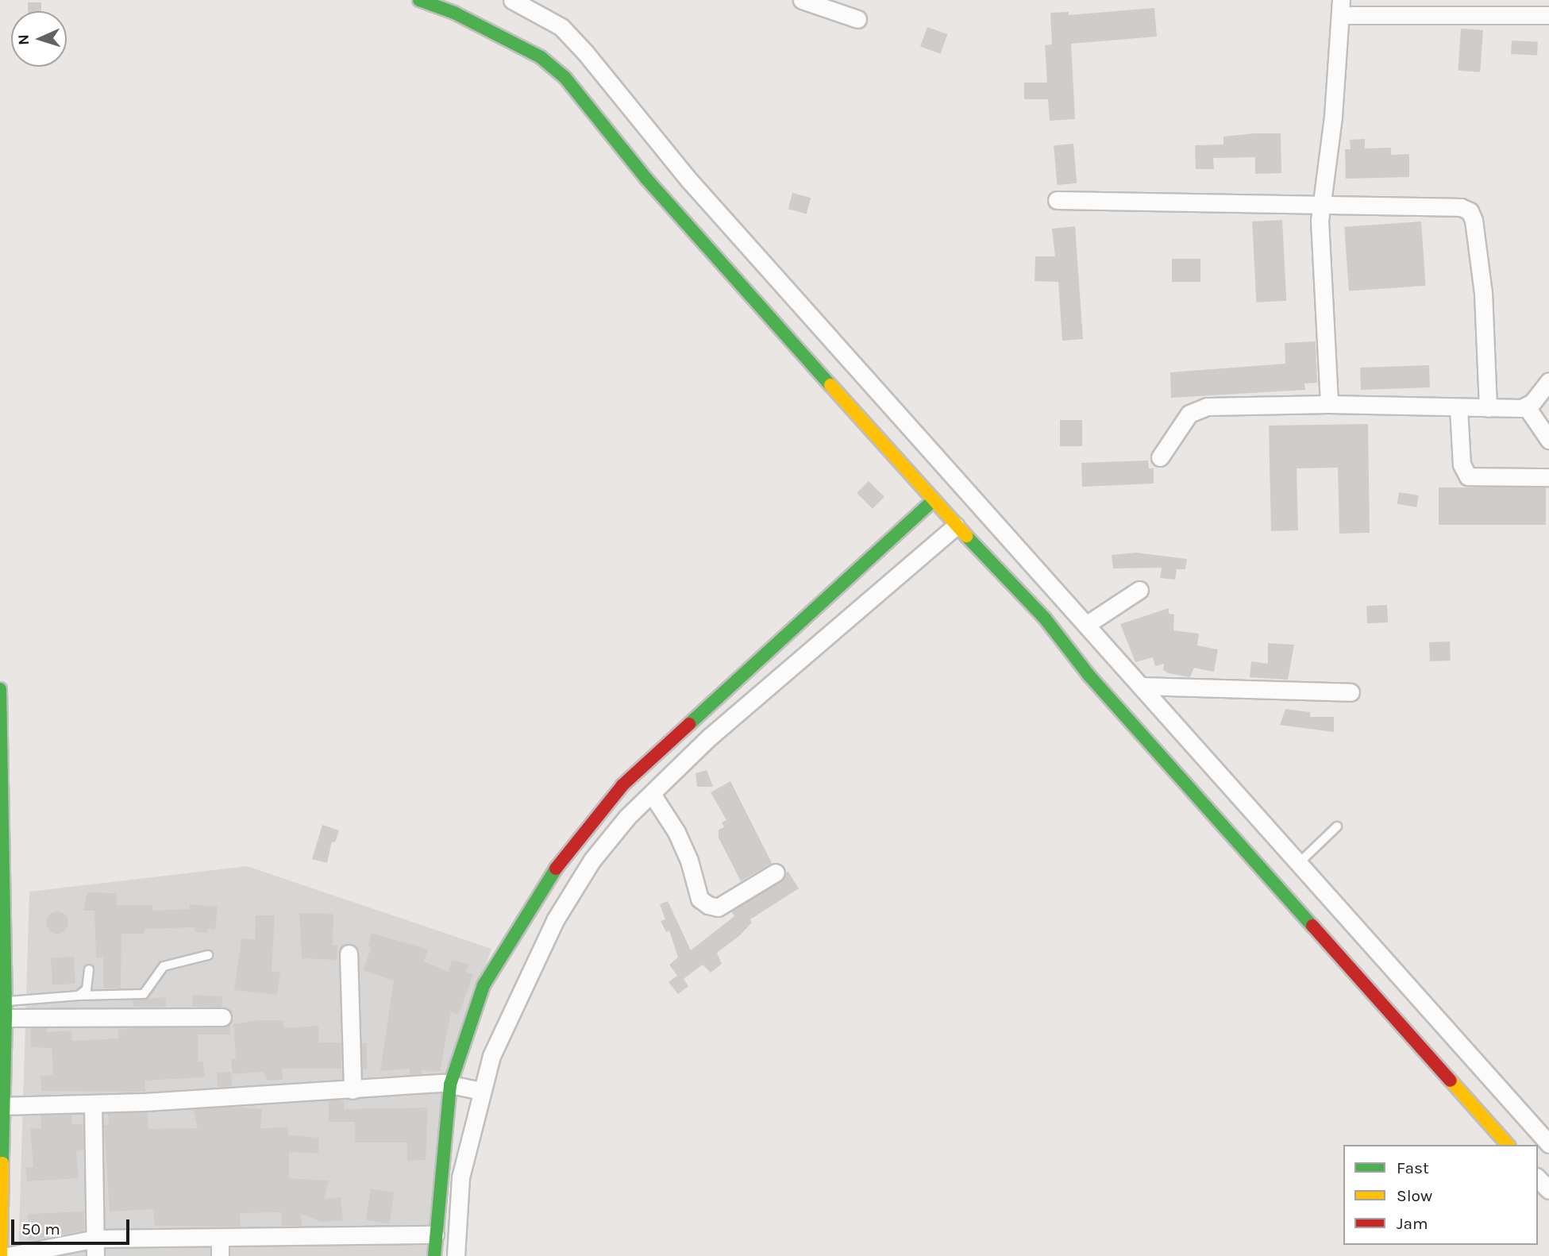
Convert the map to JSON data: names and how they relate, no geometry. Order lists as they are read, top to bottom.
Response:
{
  "legend": ["Fast", "Slow", "Jam"],
  "scale_bar": "50 m",
  "north": "left"
}
